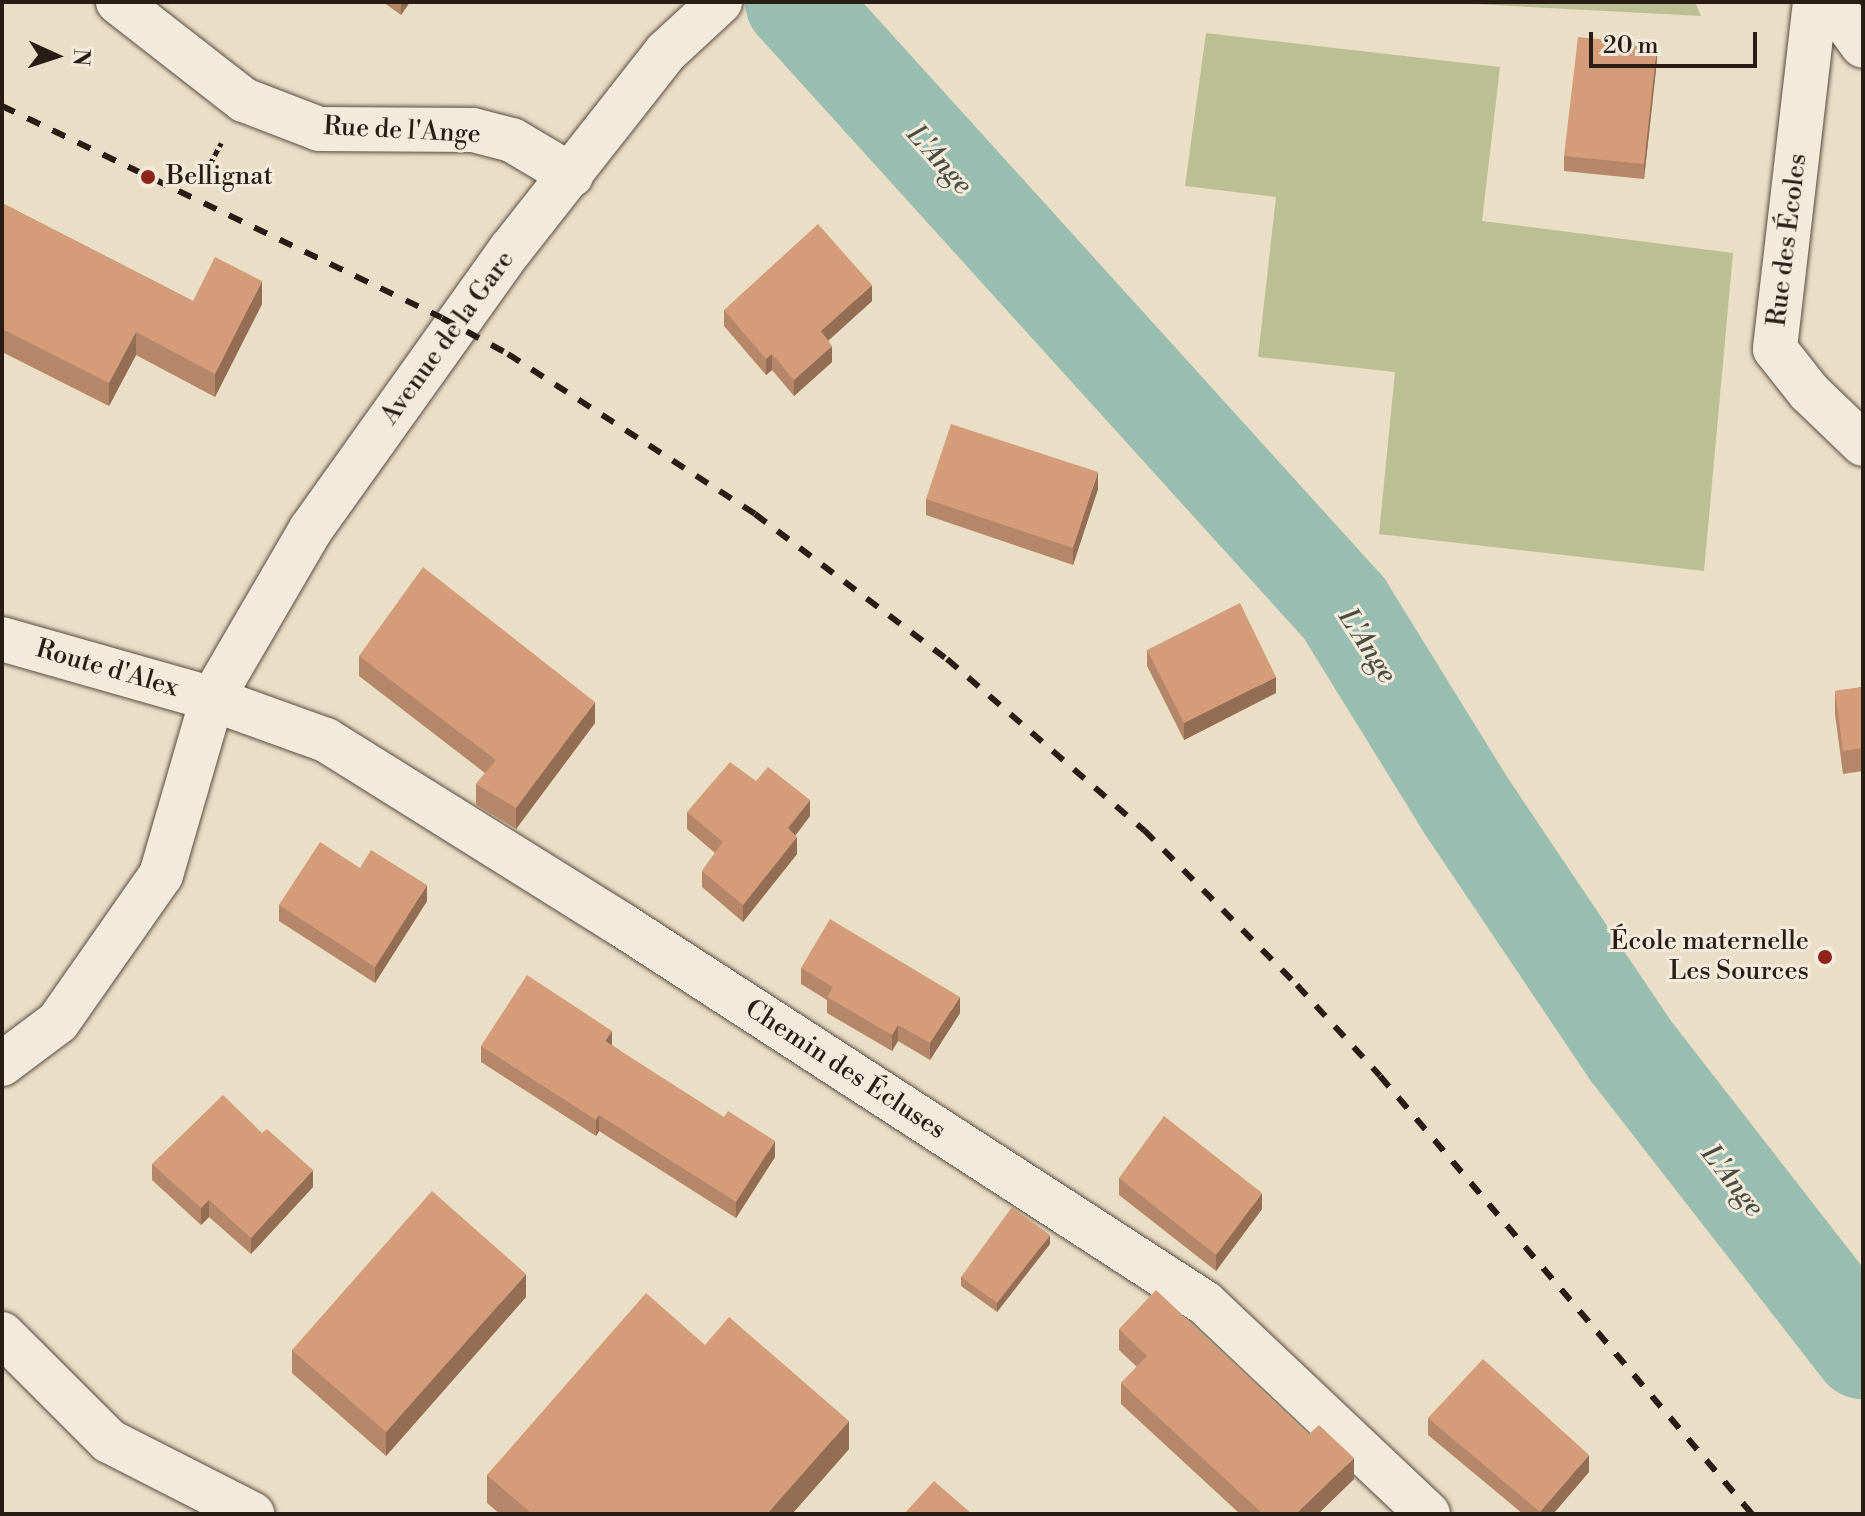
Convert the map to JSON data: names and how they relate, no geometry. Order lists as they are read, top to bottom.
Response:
{
  "streets": {
    "street": [
      "Rue de l'Ange",
      "Rue des Écoles",
      "Avenue de la Gare",
      "Route d'Alex",
      "Chemin des Écluses"
    ]
  },
  "crossings": [
    ["Rue de l'Ange", "Avenue de la Gare"],
    ["Avenue de la Gare", "Route d'Alex"],
    ["Avenue de la Gare", "Chemin des Écluses"],
    ["Route d'Alex", "Chemin des Écluses"]
  ],
  "water": ["L'Ange"],
  "places": ["Bellignat", "École maternelle Les Sources"],
  "scale_bar": "20 m",
  "north": "right"
}
